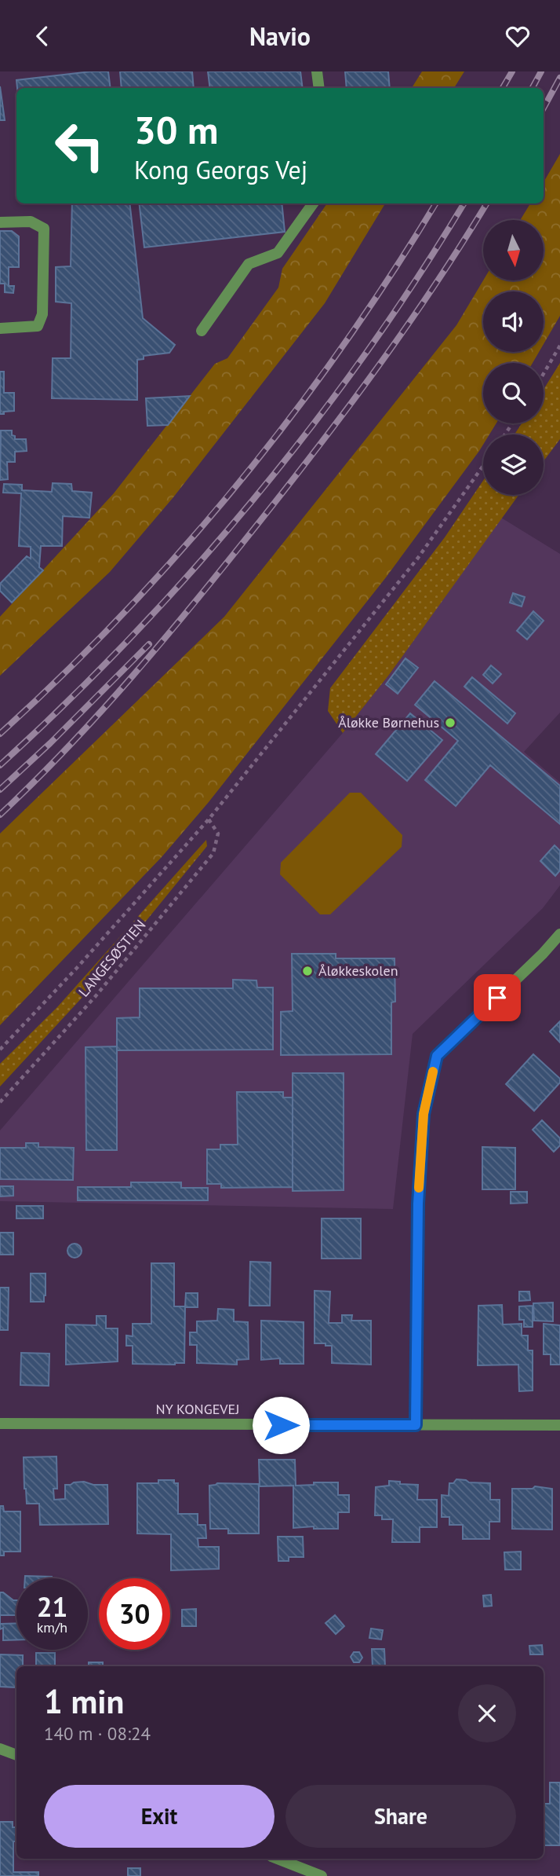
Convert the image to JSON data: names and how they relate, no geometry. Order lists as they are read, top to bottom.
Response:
{
  "streets": {
    "street": ["NY KONGEVEJ"],
    "path": ["LANGESØSTIEN"]
  },
  "places": ["Åløkke Børnehus", "Åløkkeskolen"],
  "north": "bottom",
  "page": {
    "header": "Navio",
    "turn": ["30 m", "Kong Georgs Vej"],
    "speed": "21 km/h",
    "limit": "30",
    "heading": ["1 min", "140 m · 08:24"],
    "buttons": ["Exit", "Share"]
  }
}
